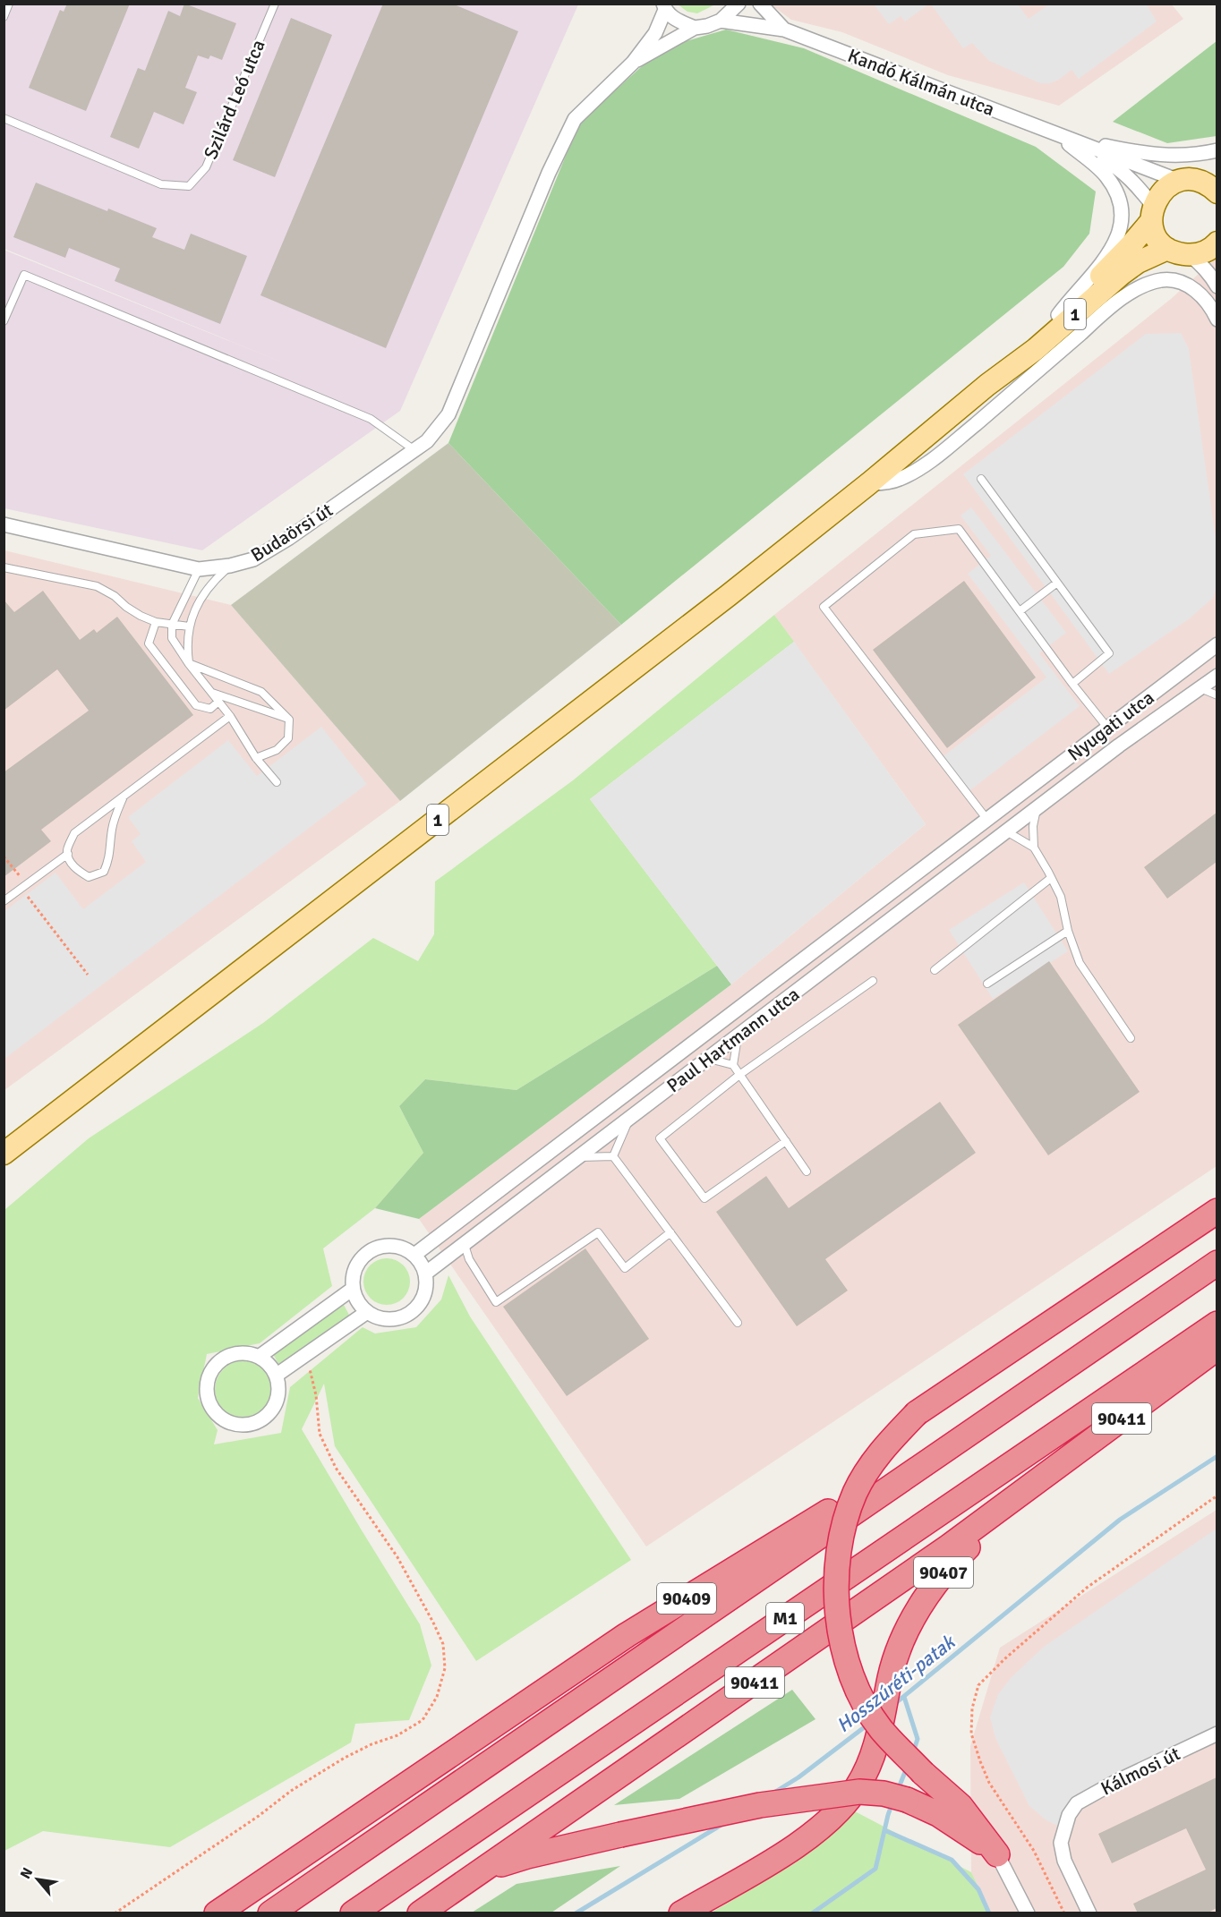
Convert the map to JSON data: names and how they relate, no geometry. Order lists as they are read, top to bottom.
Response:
{
  "streets": {
    "highway": [
      "90411",
      "90407",
      "90409",
      "M1"
    ],
    "main road": ["1"],
    "street": [
      "Kandó Kálmán utca",
      "Budaörsi út",
      "Nyugati utca",
      "Paul Hartmann utca",
      "Kálmosi út"
    ],
    "lane": ["Szilárd Leó utca"]
  },
  "crossings": [
    ["Nyugati utca", "Paul Hartmann utca"],
    ["90411", "90407"],
    ["90409", "M1"]
  ],
  "water": ["Hosszúréti-patak"],
  "north": "top left"
}
